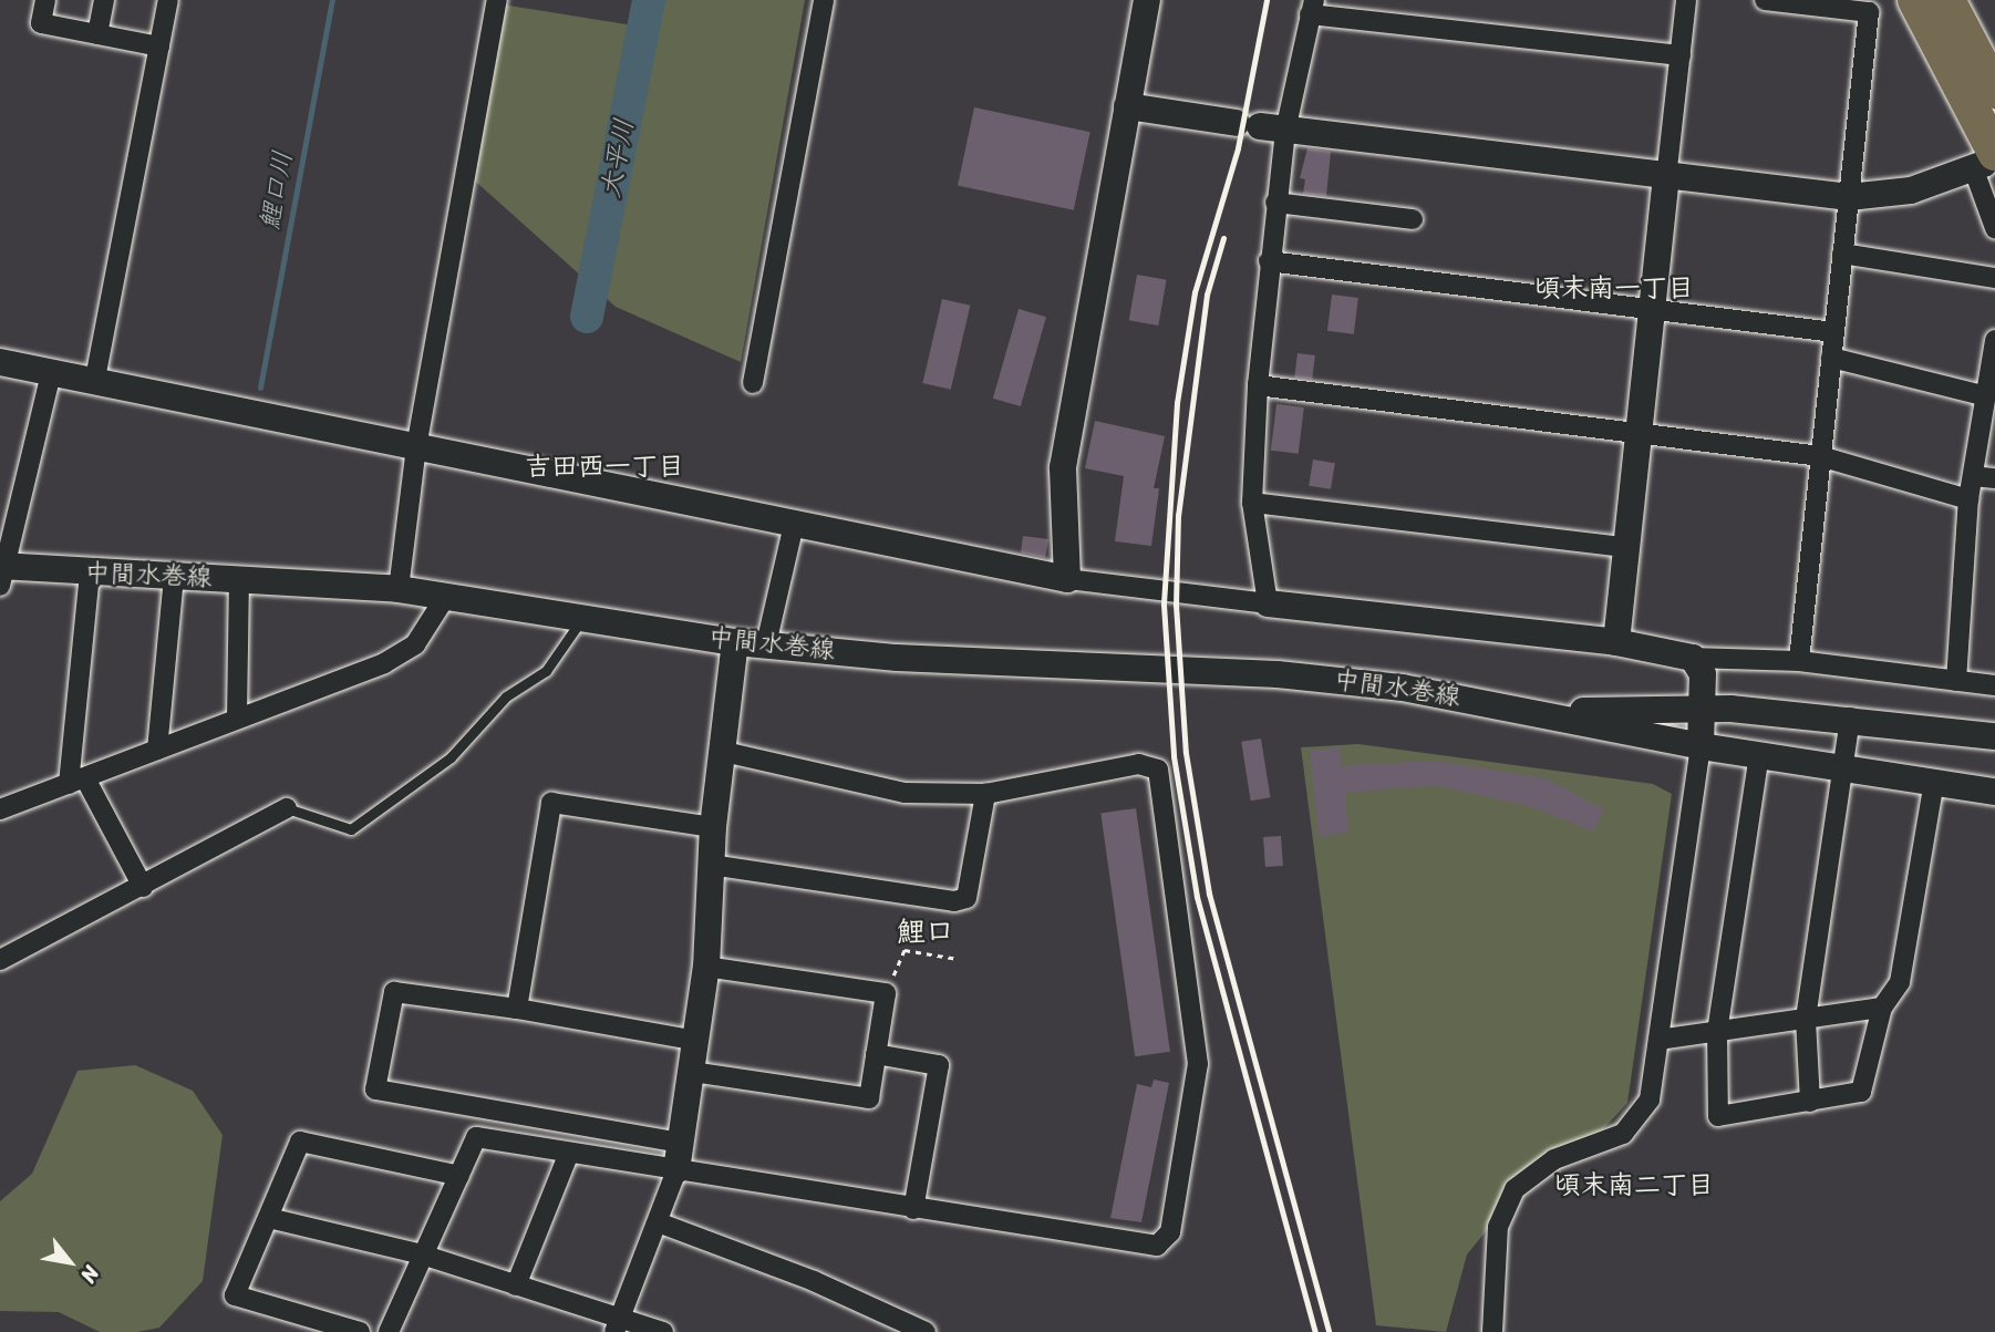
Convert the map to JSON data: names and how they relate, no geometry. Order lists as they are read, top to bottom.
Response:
{
  "streets": {
    "street": ["中間水巻線"]
  },
  "districts": [
    "頃末南一丁目",
    "吉田西一丁目",
    "鯉口",
    "頃末南二丁目"
  ],
  "water": ["大平川", "鯉口川"],
  "north": "bottom right"
}
